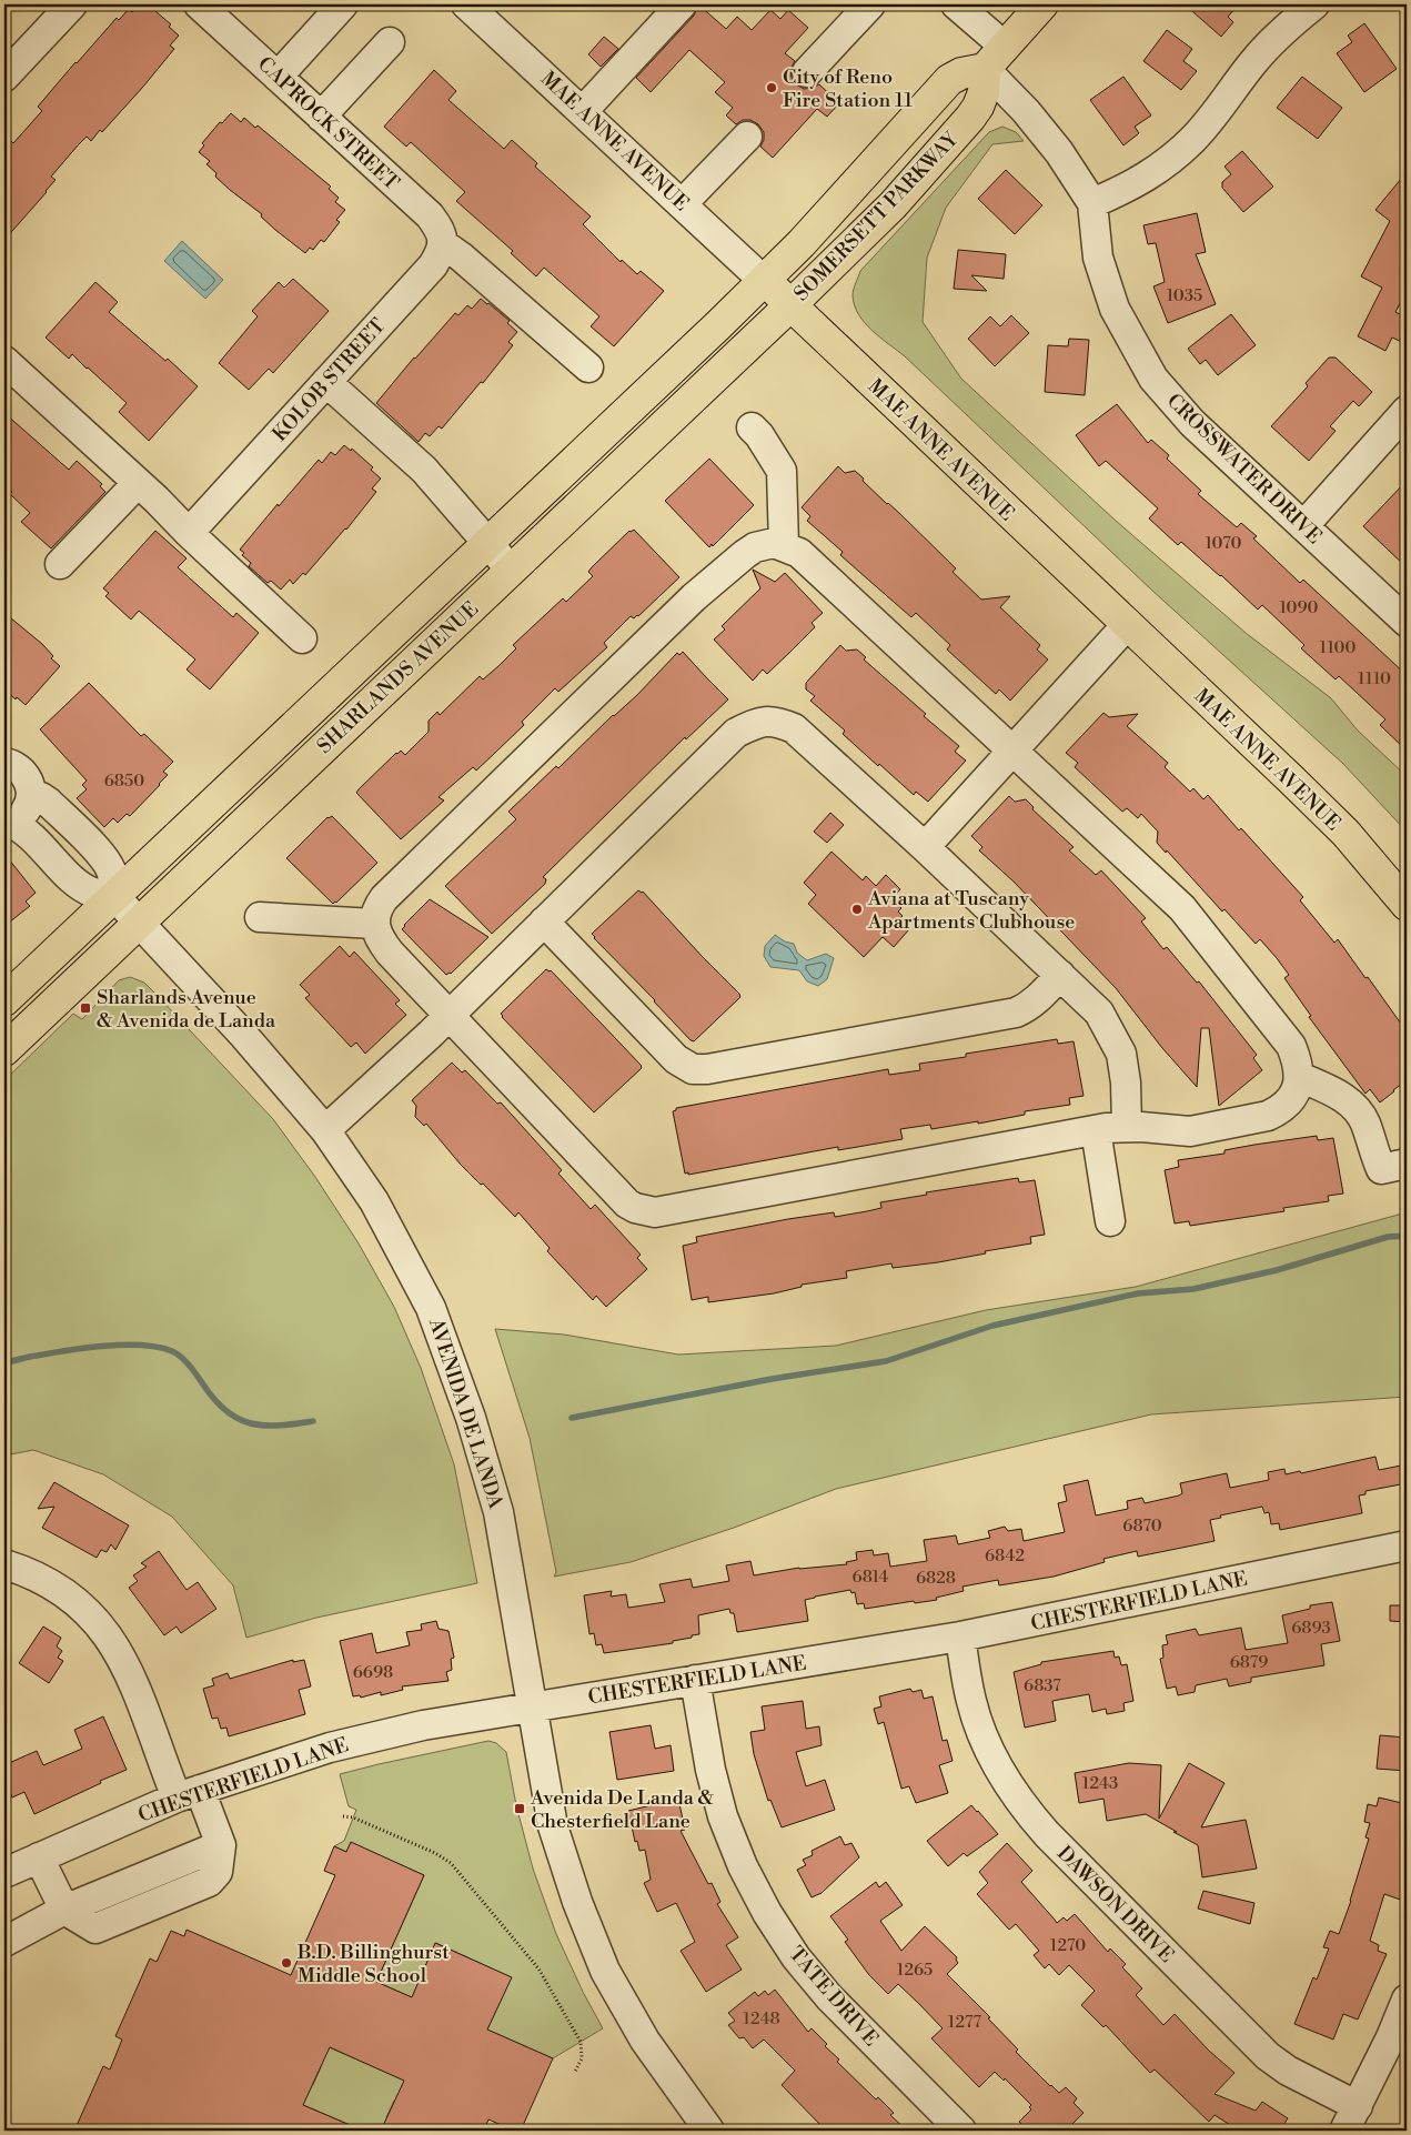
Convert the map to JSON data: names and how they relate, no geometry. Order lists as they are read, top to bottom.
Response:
{
  "streets": {
    "main road": ["MAE ANNE AVENUE", "SOMERSETT PARKWAY", "SHARLANDS AVENUE"],
    "street": [
      "CAPROCK STREET",
      "KOLOB STREET",
      "CROSSWATER DRIVE",
      "AVENIDA DE LANDA",
      "CHESTERFIELD LANE",
      "DAWSON DRIVE",
      "TATE DRIVE"
    ]
  },
  "crossings": [
    ["CAPROCK STREET", "KOLOB STREET"],
    ["MAE ANNE AVENUE", "SOMERSETT PARKWAY"],
    ["MAE ANNE AVENUE", "SHARLANDS AVENUE"],
    ["SOMERSETT PARKWAY", "CROSSWATER DRIVE"],
    ["SOMERSETT PARKWAY", "SHARLANDS AVENUE"],
    ["SHARLANDS AVENUE", "AVENIDA DE LANDA"],
    ["AVENIDA DE LANDA", "CHESTERFIELD LANE"],
    ["CHESTERFIELD LANE", "DAWSON DRIVE"],
    ["CHESTERFIELD LANE", "TATE DRIVE"]
  ],
  "places": {
    "other": ["City of Reno Fire Station 11", "Aviana at Tuscany Apartments Clubhouse", "B.D. Billinghurst Middle School"],
    "transit": ["Sharlands Avenue & Avenida de Landa", "Avenida De Landa & Chesterfield Lane"]
  },
  "house_numbers": [
    "1035",
    "1070",
    "1090",
    "1100",
    "1110",
    "6850",
    "6870",
    "6842",
    "6814",
    "6828",
    "6893",
    "6879",
    "6698",
    "6837",
    "1243",
    "1270",
    "1265",
    "1248",
    "1277"
  ]
}
